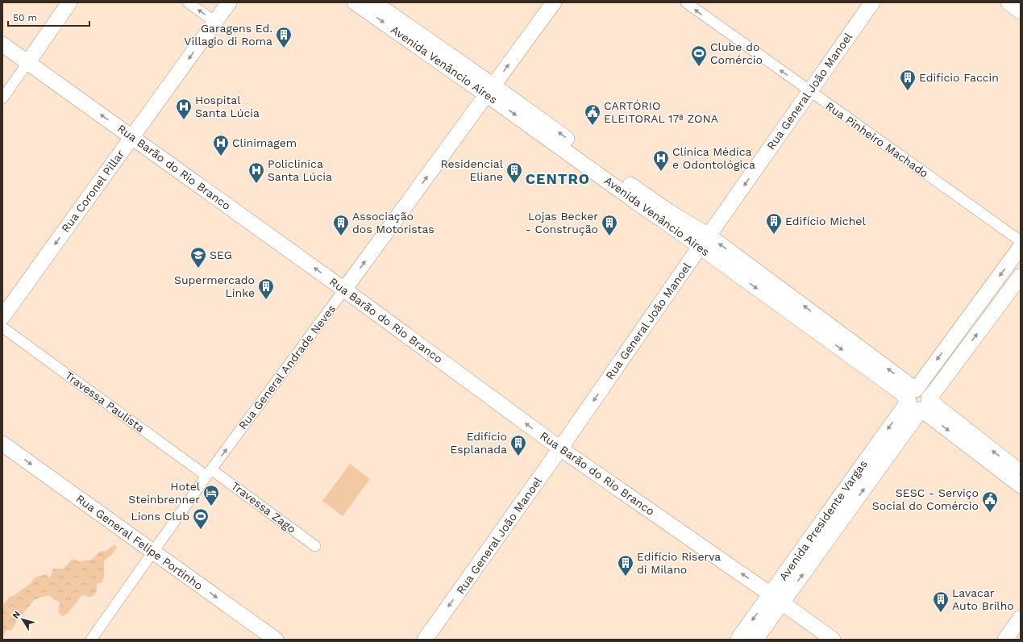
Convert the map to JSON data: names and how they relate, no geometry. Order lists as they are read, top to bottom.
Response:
{
  "streets": {
    "main road": [
      "Avenida Venâncio Aires",
      "Rua General João Manoel",
      "Rua Barão do Rio Branco",
      "Rua Coronel Pillar",
      "Rua General Andrade Neves",
      "Avenida Presidente Vargas",
      "Rua General Felipe Portinho"
    ],
    "street": ["Rua Pinheiro Machado", "Travessa Paulista", "Travessa Zago"]
  },
  "crossings": [
    ["Avenida Venâncio Aires", "Rua General João Manoel"],
    ["Avenida Venâncio Aires", "Rua General Andrade Neves"],
    ["Avenida Venâncio Aires", "Avenida Presidente Vargas"],
    ["Rua General João Manoel", "Rua Pinheiro Machado"],
    ["Rua General João Manoel", "Rua Barão do Rio Branco"],
    ["Rua Barão do Rio Branco", "Rua Coronel Pillar"],
    ["Rua Barão do Rio Branco", "Rua General Andrade Neves"],
    ["Rua Barão do Rio Branco", "Avenida Presidente Vargas"],
    ["Rua General Andrade Neves", "Travessa Paulista"],
    ["Rua General Andrade Neves", "Travessa Zago"],
    ["Rua General Andrade Neves", "Rua General Felipe Portinho"],
    ["Travessa Paulista", "Travessa Zago"]
  ],
  "one_way": [
    "Rua General João Manoel",
    "Rua Pinheiro Machado",
    "Rua Barão do Rio Branco",
    "Rua Coronel Pillar",
    "Rua General Andrade Neves",
    "Rua General Felipe Portinho"
  ],
  "districts": ["CENTRO"],
  "places": {
    "building": [
      "Garagens Ed. Villagio di Roma",
      "Edifício Faccin",
      "Residencial Eliane",
      "Edifício Michel",
      "Associação dos Motoristas",
      "Lojas Becker - Construção",
      "Supermercado Linke",
      "Edifício Esplanada",
      "Edifício Riserva di Milano",
      "Lavacar Auto Brilho"
    ],
    "sports": ["Clube do Comércio", "Lions Club"],
    "hospital": [
      "Hospital Santa Lúcia",
      "Clinimagem",
      "Clínica Médica e Odontológica",
      "Policlinica Santa Lúcia"
    ],
    "public building": ["CARTÓRIO ELEITORAL 17ª ZONA", "SESC - Serviço Social do Comércio"],
    "school or university": ["SEG"],
    "hotel": ["Hotel Steinbrenner"]
  },
  "scale_bar": "50 m",
  "north": "top left"
}
